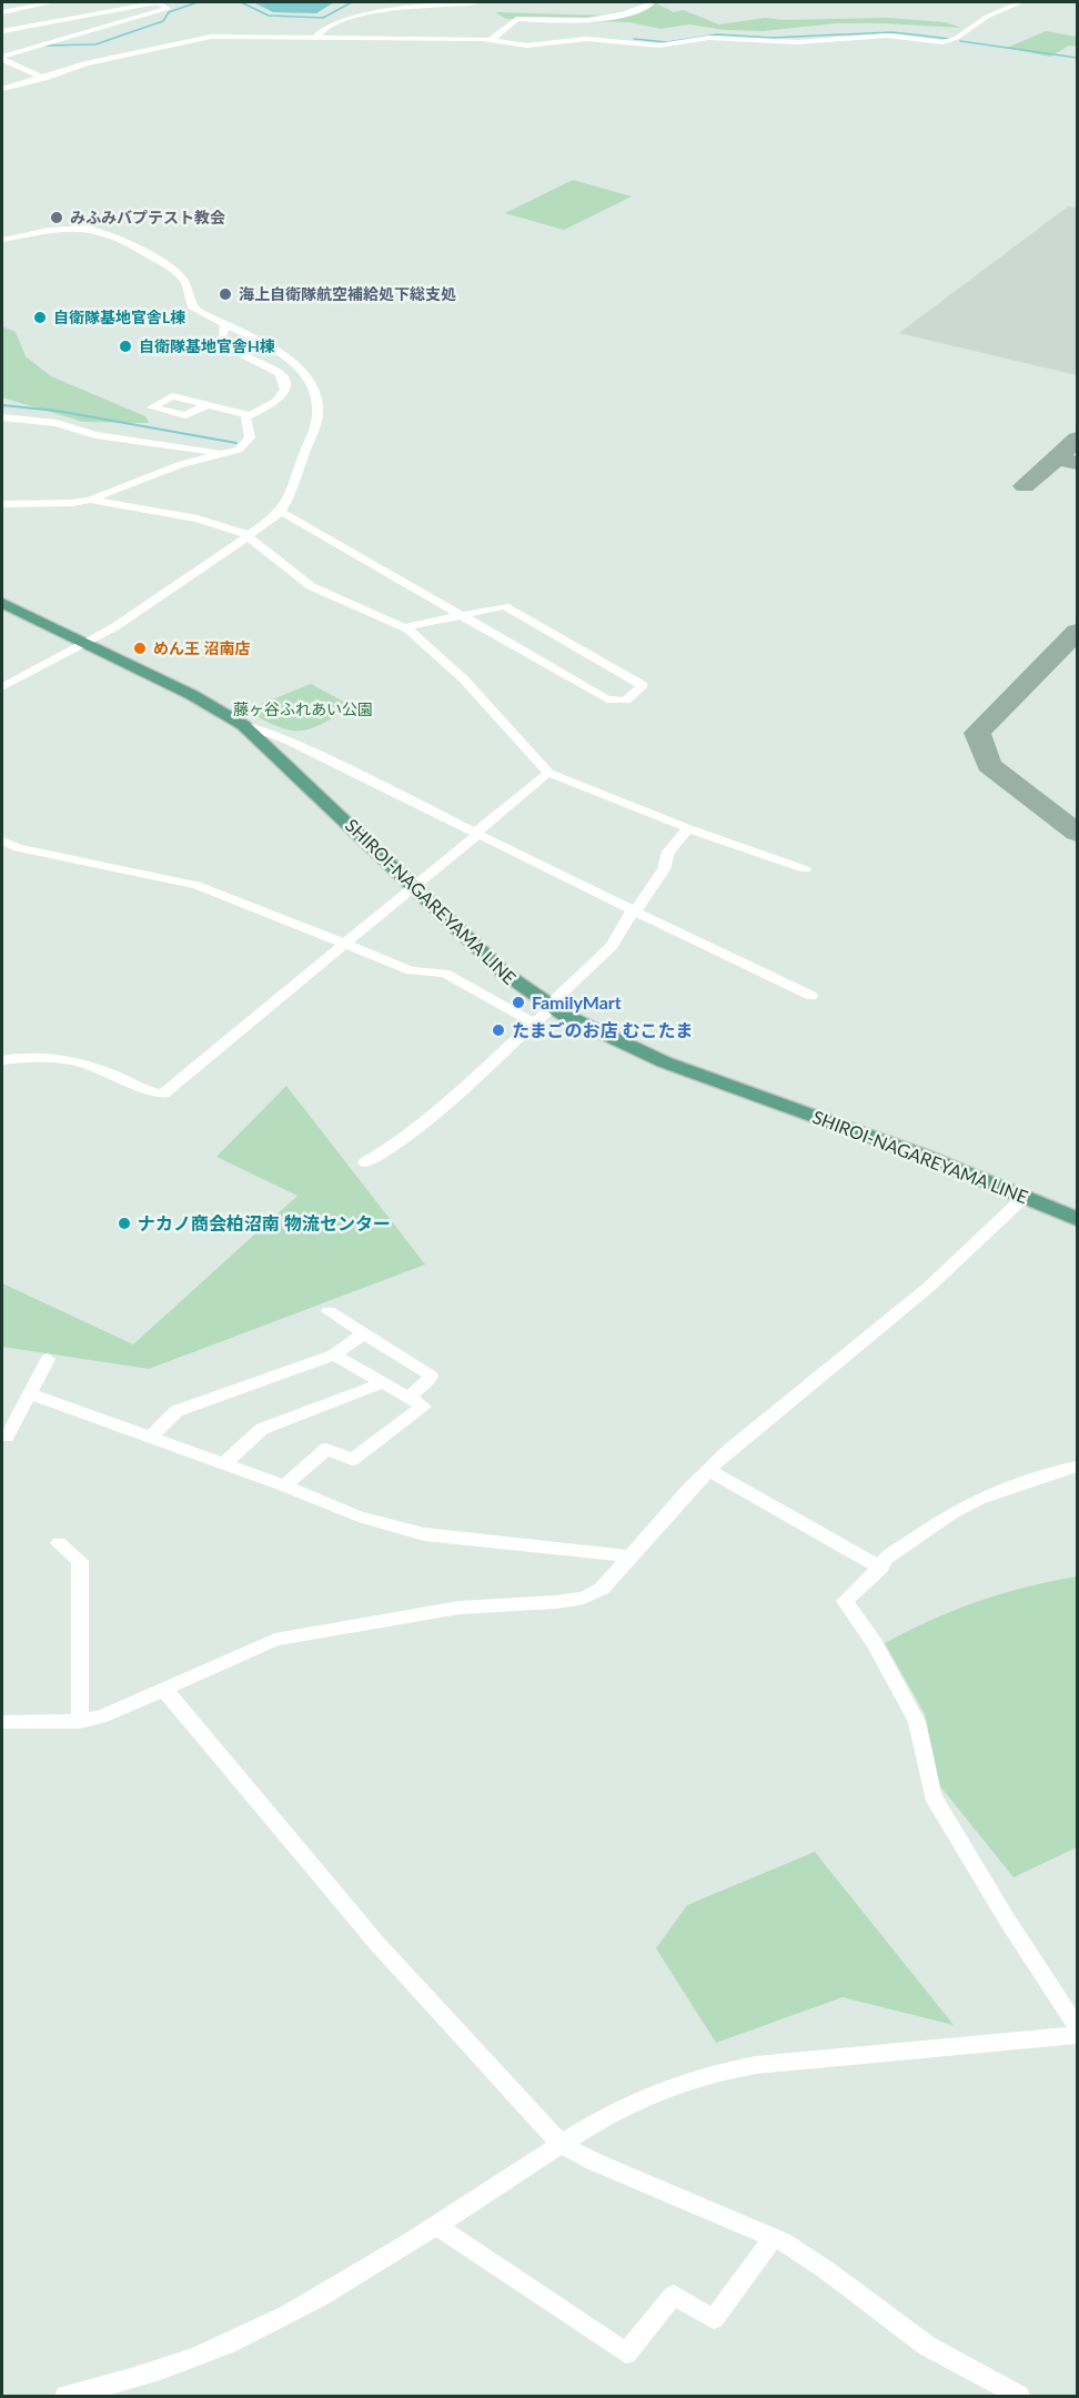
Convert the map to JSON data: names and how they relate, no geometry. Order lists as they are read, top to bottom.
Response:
{
  "streets": {
    "main road": ["SHIROI-NAGAREYAMA LINE"]
  },
  "parks": ["藤ヶ谷ふれあい公園"],
  "places": [
    "みふみバプテスト教会",
    "海上自衛隊航空補給処下総支処",
    "自衛隊基地官舎L棟",
    "自衛隊基地官舎H棟",
    "めん王 沼南店",
    "FamilyMart",
    "たまごのお店 むこたま",
    "ナカノ商会柏沼南 物流センター"
  ]
}
